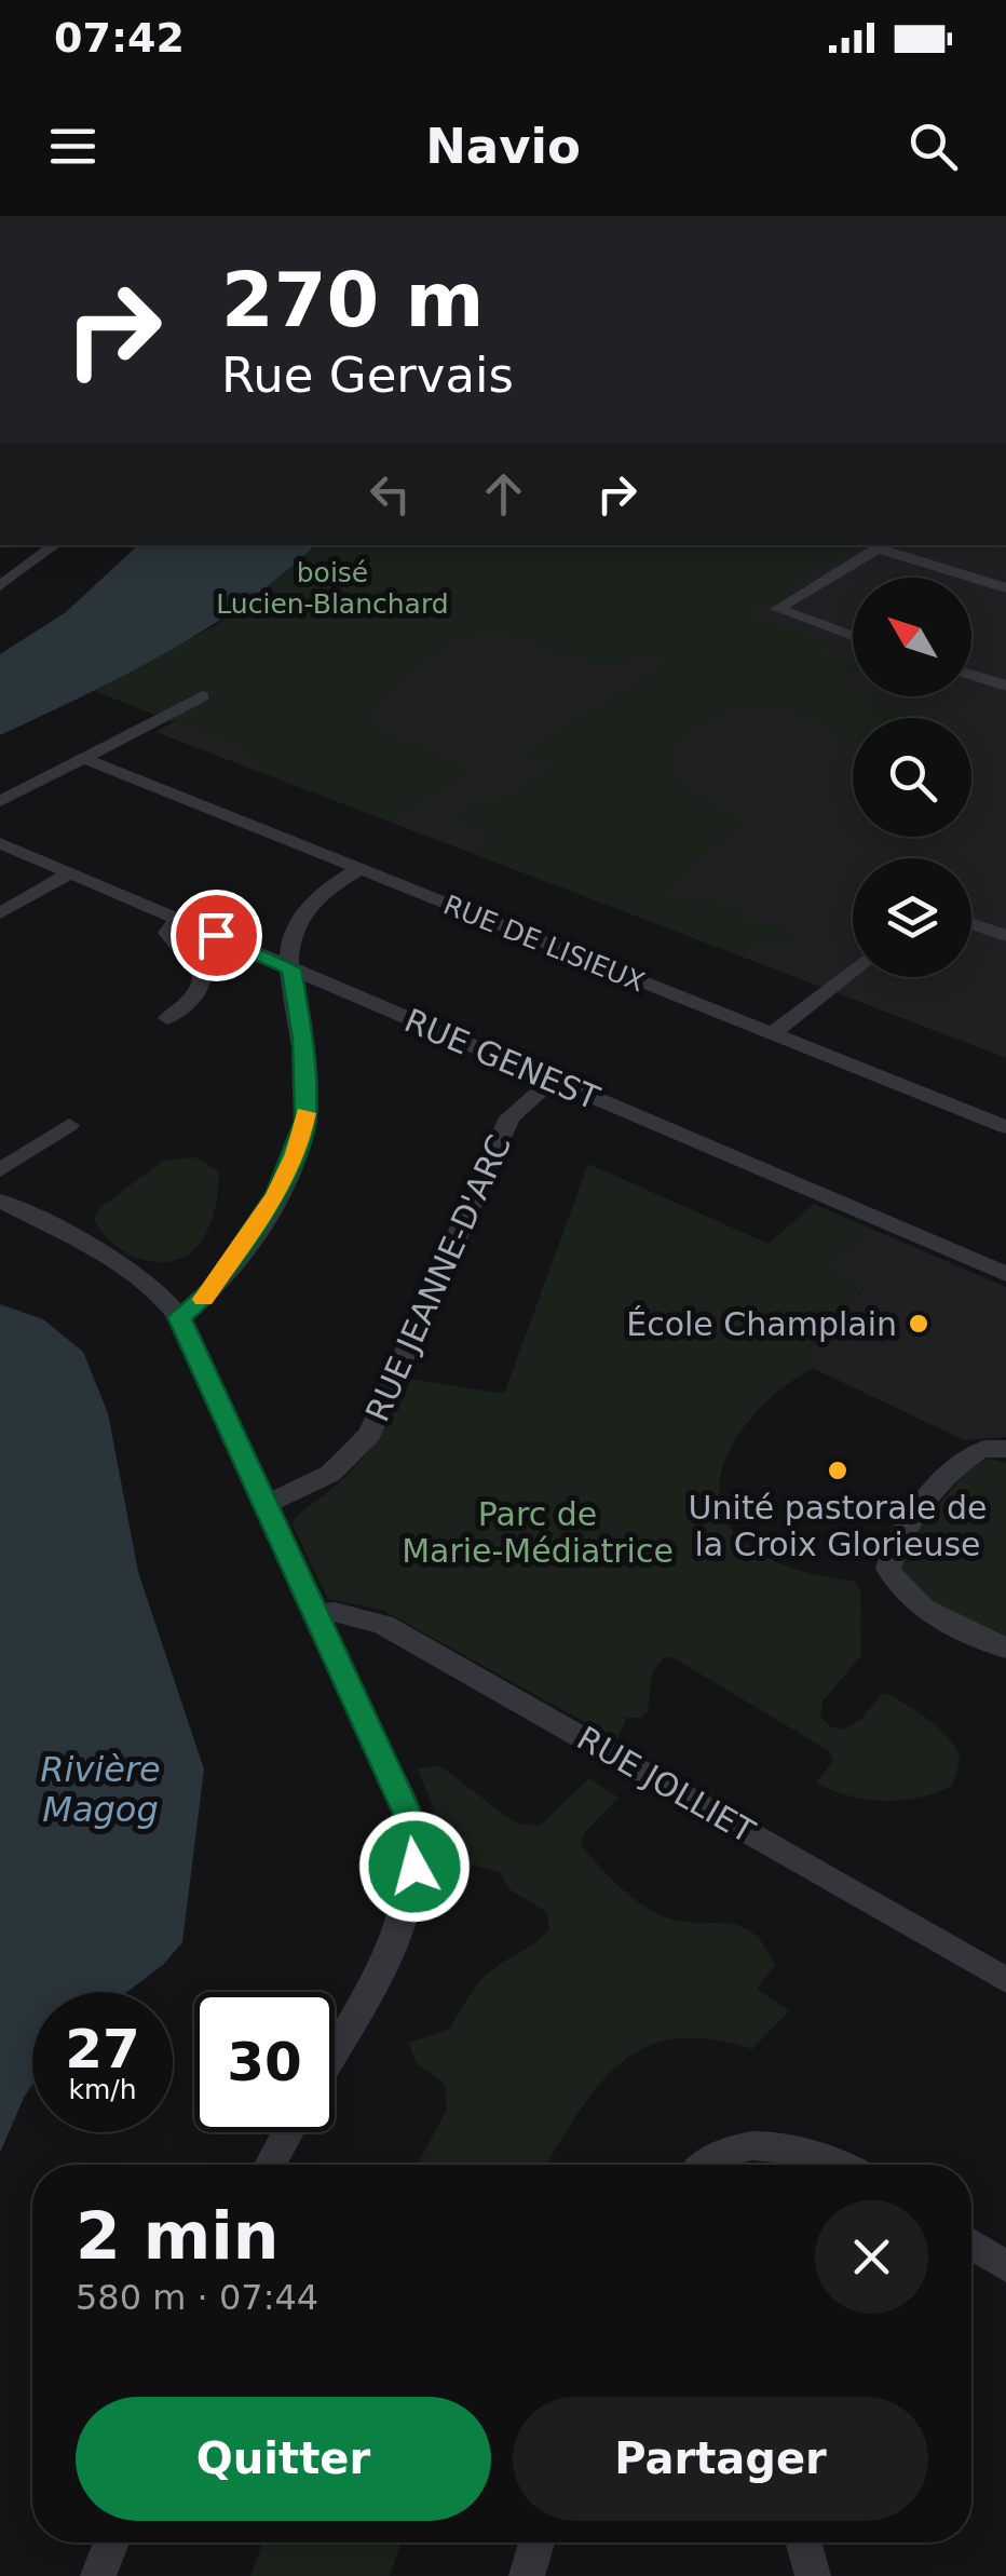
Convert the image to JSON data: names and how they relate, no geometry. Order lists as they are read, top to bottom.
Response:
{
  "streets": {
    "street": [
      "RUE DE LISIEUX",
      "RUE GENEST",
      "RUE JEANNE-D'ARC",
      "RUE JOLLIET"
    ]
  },
  "crossings": [
    ["RUE GENEST", "RUE JEANNE-D'ARC"]
  ],
  "water": ["Rivière Magog"],
  "parks": ["boisé Lucien-Blanchard", "Parc de Marie-Médiatrice"],
  "places": ["École Champlain", "Unité pastorale de la Croix Glorieuse"],
  "north": "top left",
  "page": {
    "status": "07:42",
    "header": "Navio",
    "turn": ["270 m", "Rue Gervais"],
    "speed": "27 km/h",
    "limit": "30",
    "heading": ["2 min", "580 m · 07:44"],
    "buttons": ["Quitter", "Partager"]
  }
}
